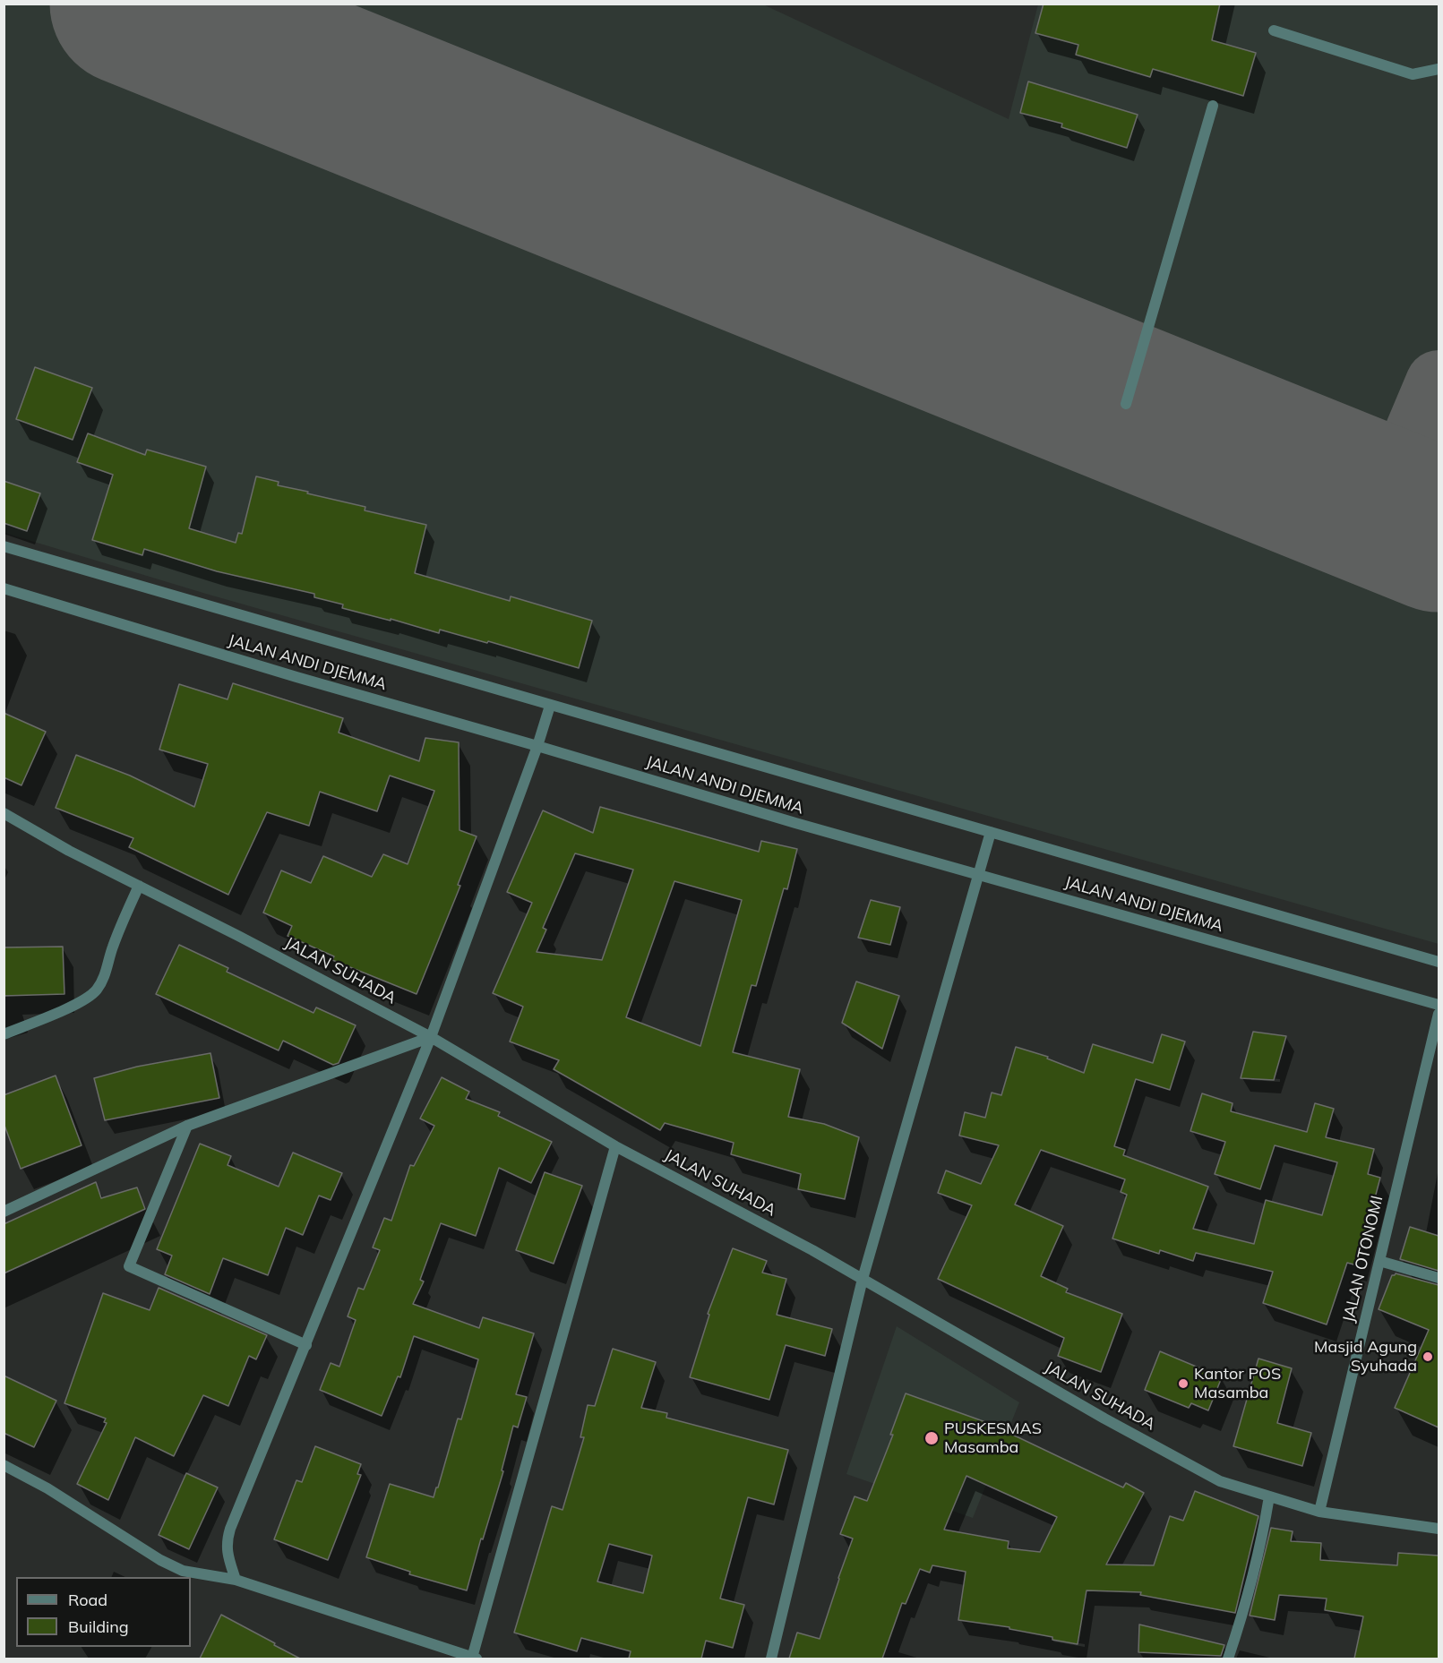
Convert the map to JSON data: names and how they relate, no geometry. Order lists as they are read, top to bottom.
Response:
{
  "streets": {
    "street": ["JALAN ANDI DJEMMA", "JALAN SUHADA", "JALAN OTONOMI"]
  },
  "crossings": [
    ["JALAN SUHADA", "JALAN OTONOMI"]
  ],
  "places": ["Masjid Agung Syuhada", "Kantor POS Masamba", "PUSKESMAS Masamba"],
  "legend": ["Road", "Building"]
}
